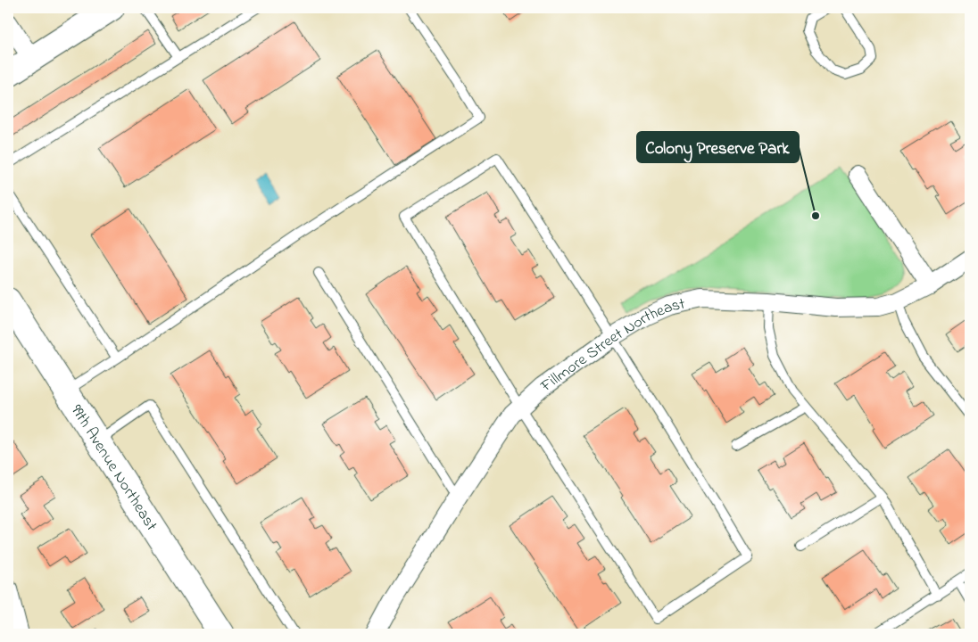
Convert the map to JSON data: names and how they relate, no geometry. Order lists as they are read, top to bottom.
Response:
{
  "streets": {
    "street": ["Fillmore Street Northeast", "99th Avenue Northeast"]
  },
  "places": ["Colony Preserve Park"]
}
